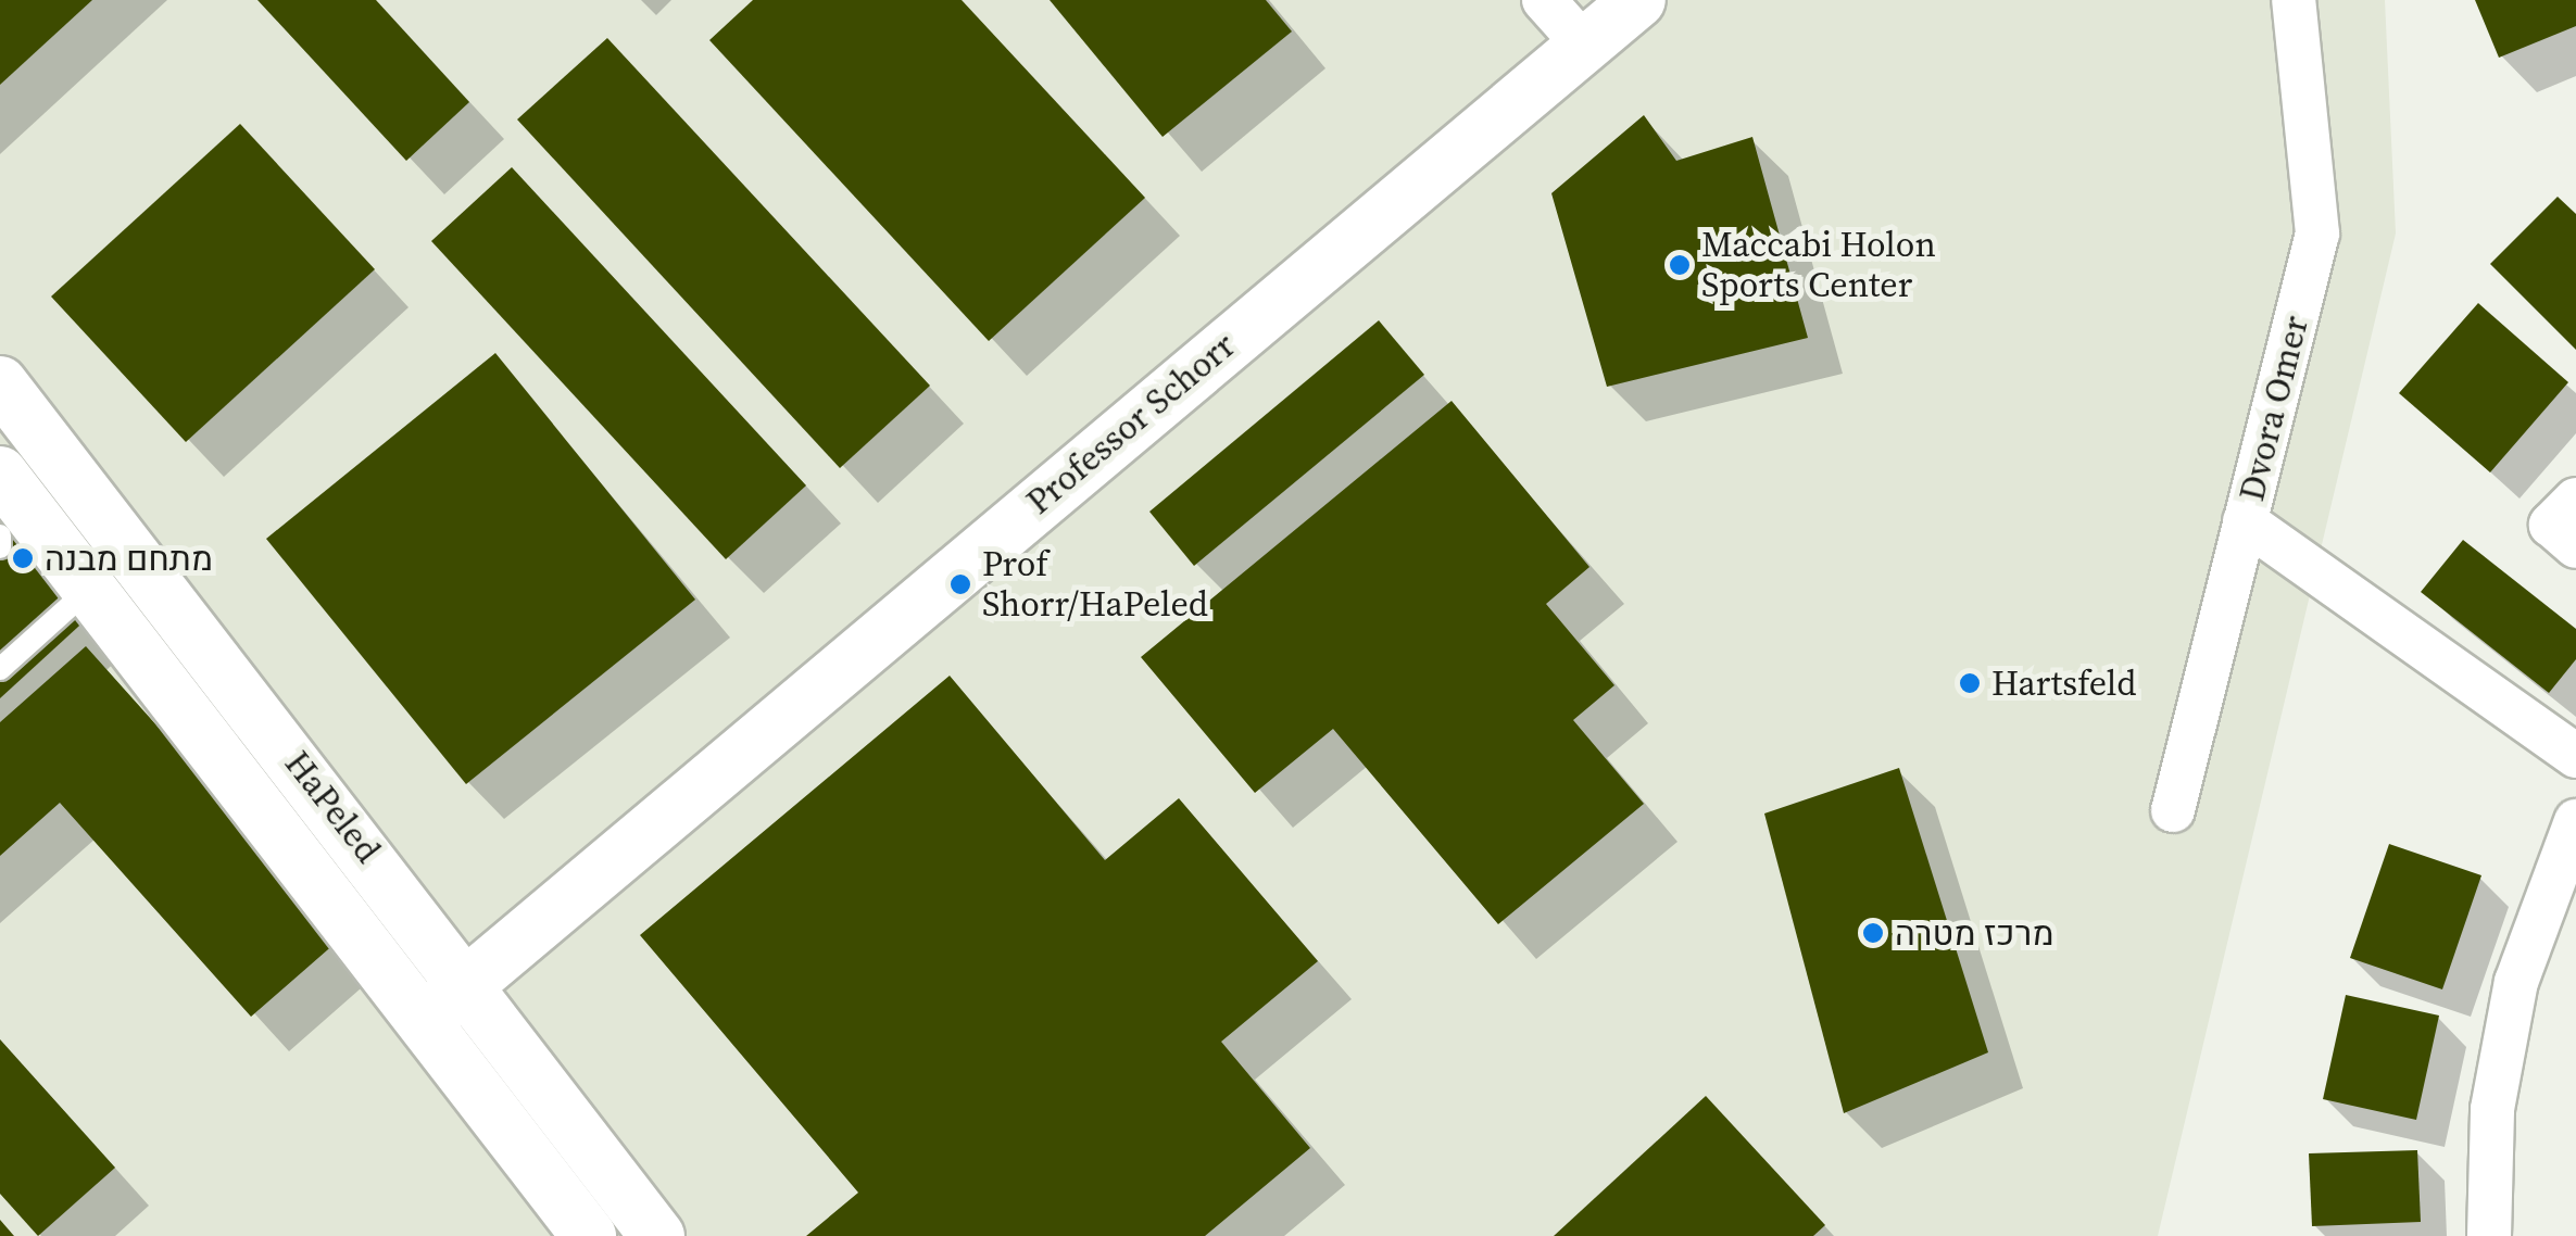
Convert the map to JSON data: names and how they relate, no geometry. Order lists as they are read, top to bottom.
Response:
{
  "streets": {
    "street": ["Dvora Omer", "Professor Schorr", "HaPeled"]
  },
  "crossings": [
    ["Professor Schorr", "HaPeled"]
  ],
  "places": [
    "Maccabi Holon Sports Center",
    "מתחם מבנה",
    "Prof Shorr/HaPeled",
    "Hartsfeld",
    "מרכז מטרה"
  ]
}
